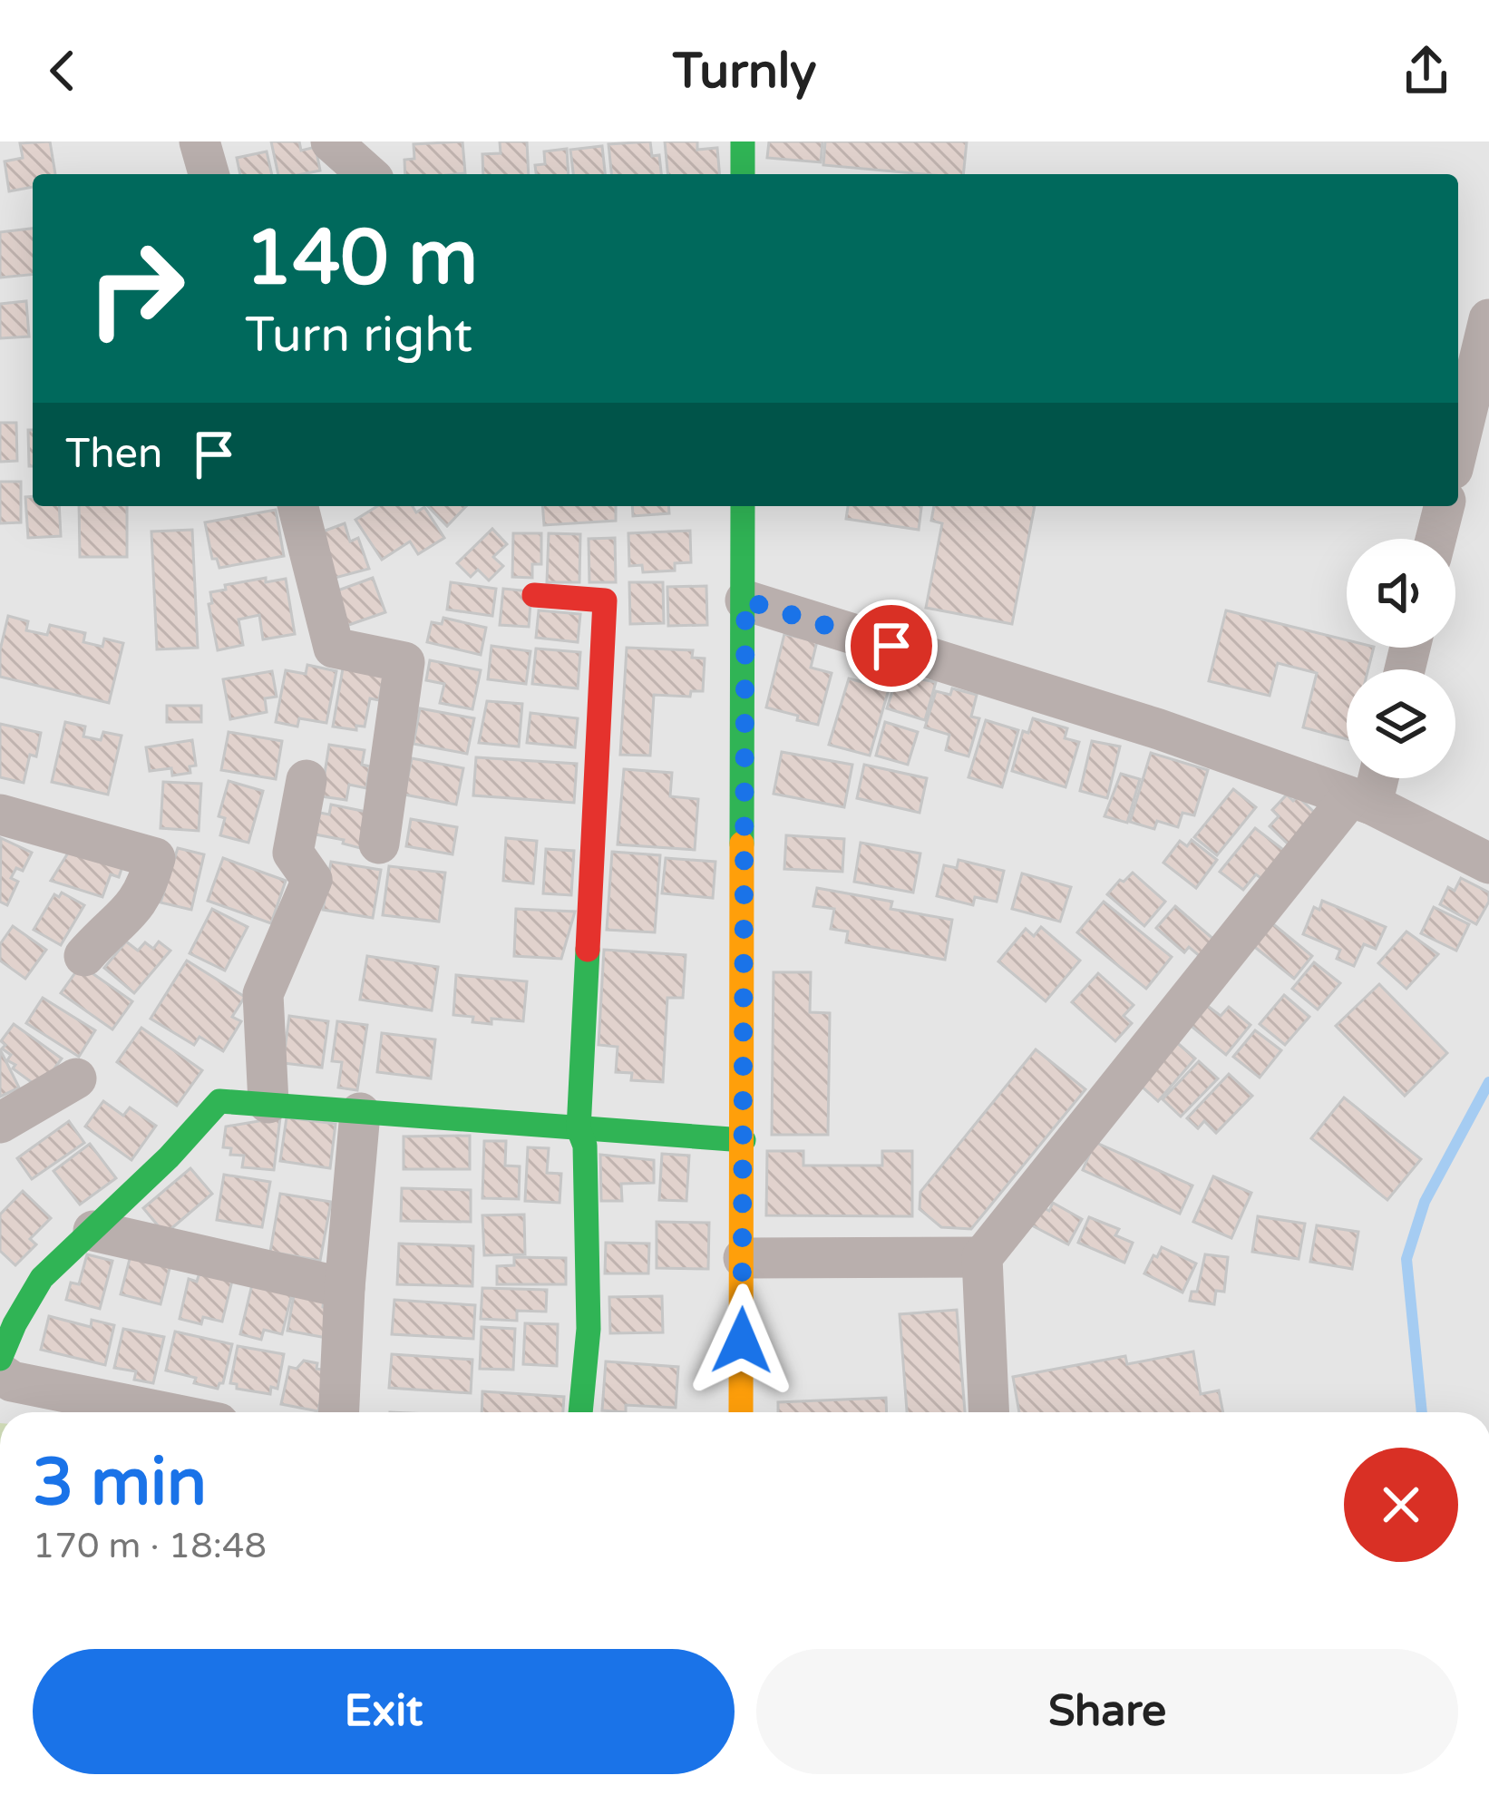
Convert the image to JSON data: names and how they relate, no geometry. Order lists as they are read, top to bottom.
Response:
{
  "page": {
    "header": "Turnly",
    "turn": ["140 m", "Turn right"],
    "then": "Then",
    "heading": ["3 min", "170 m · 18:48"],
    "buttons": ["Exit", "Share"]
  }
}
